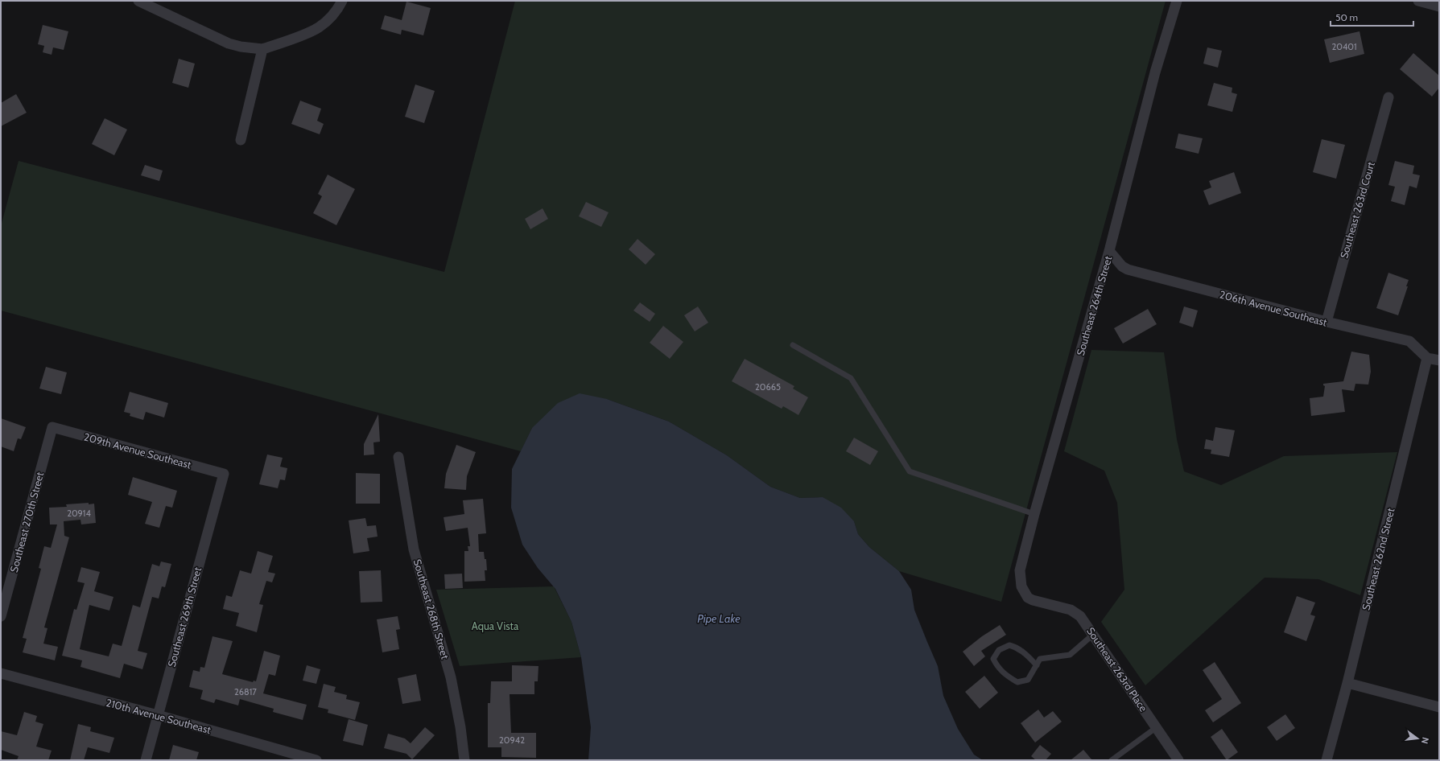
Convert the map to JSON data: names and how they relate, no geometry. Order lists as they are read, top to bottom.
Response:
{
  "streets": {
    "street": [
      "Southeast 263rd Court",
      "Southeast 264th Street",
      "206th Avenue Southeast",
      "209th Avenue Southeast",
      "Southeast 270th Street",
      "Southeast 262nd Street",
      "Southeast 268th Street",
      "Southeast 269th Street",
      "Southeast 263rd Place",
      "210th Avenue Southeast"
    ]
  },
  "crossings": [
    ["Southeast 263rd Court", "206th Avenue Southeast"],
    ["Southeast 264th Street", "206th Avenue Southeast"],
    ["Southeast 264th Street", "Southeast 263rd Place"],
    ["206th Avenue Southeast", "Southeast 262nd Street"],
    ["209th Avenue Southeast", "Southeast 270th Street"],
    ["209th Avenue Southeast", "Southeast 269th Street"],
    ["Southeast 269th Street", "210th Avenue Southeast"]
  ],
  "water": ["Pipe Lake"],
  "parks": ["Aqua Vista"],
  "house_numbers": [
    "20401",
    "20665",
    "20914",
    "26817",
    "20942"
  ],
  "scale_bar": "50 m",
  "north": "right"
}
